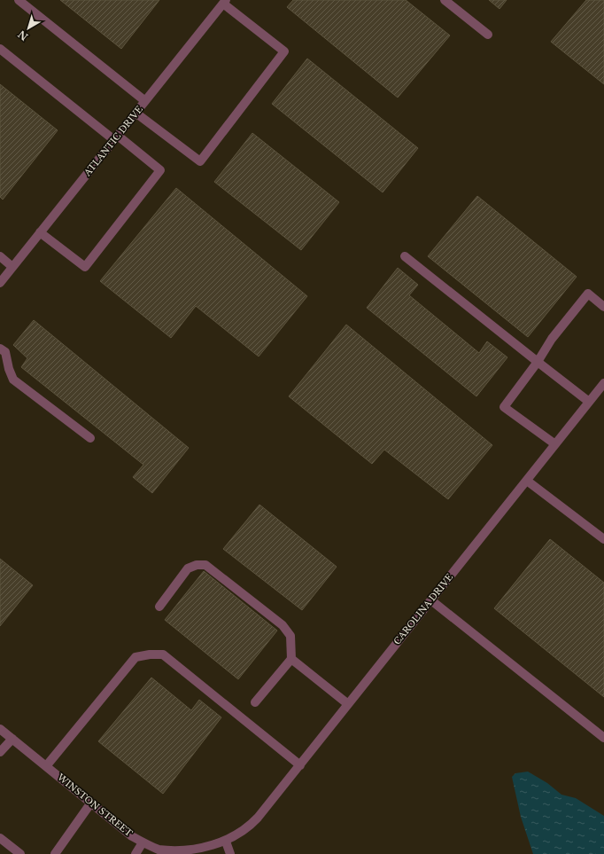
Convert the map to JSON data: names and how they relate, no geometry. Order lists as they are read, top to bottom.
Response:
{
  "streets": {
    "street": ["ATLANTIC DRIVE", "CAROLINA DRIVE", "WINSTON STREET"]
  },
  "crossings": [
    ["CAROLINA DRIVE", "WINSTON STREET"]
  ],
  "north": "bottom left"
}
